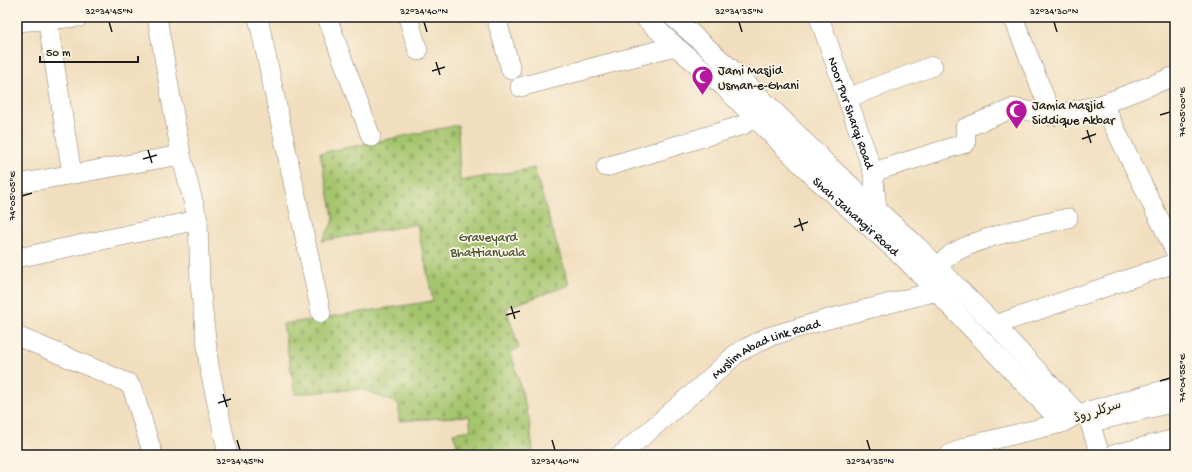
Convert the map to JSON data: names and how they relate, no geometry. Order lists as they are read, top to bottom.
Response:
{
  "streets": {
    "street": [
      "Noor Pur Sharqi Road",
      "Shah Jahangir Road",
      "Muslim Abad Link Road",
      "سرکلر روڈ"
    ]
  },
  "crossings": [
    ["Noor Pur Sharqi Road", "Shah Jahangir Road"],
    ["Shah Jahangir Road", "Muslim Abad Link Road"],
    ["Shah Jahangir Road", "سرکلر روڈ"]
  ],
  "parks": ["Graveyard Bhattianwala"],
  "places": {
    "mosque": ["Jami Masjid Usman-e-Ghani", "Jamia Masjid Siddique Akbar"]
  },
  "scale_bar": "50 m",
  "coordinates": [
    "32°34'45\"N",
    "32°34'40\"N",
    "32°34'35\"N",
    "32°34'30\"N",
    "74°05'00\"E",
    "74°05'05\"E",
    "74°04'55\"E"
  ]
}
